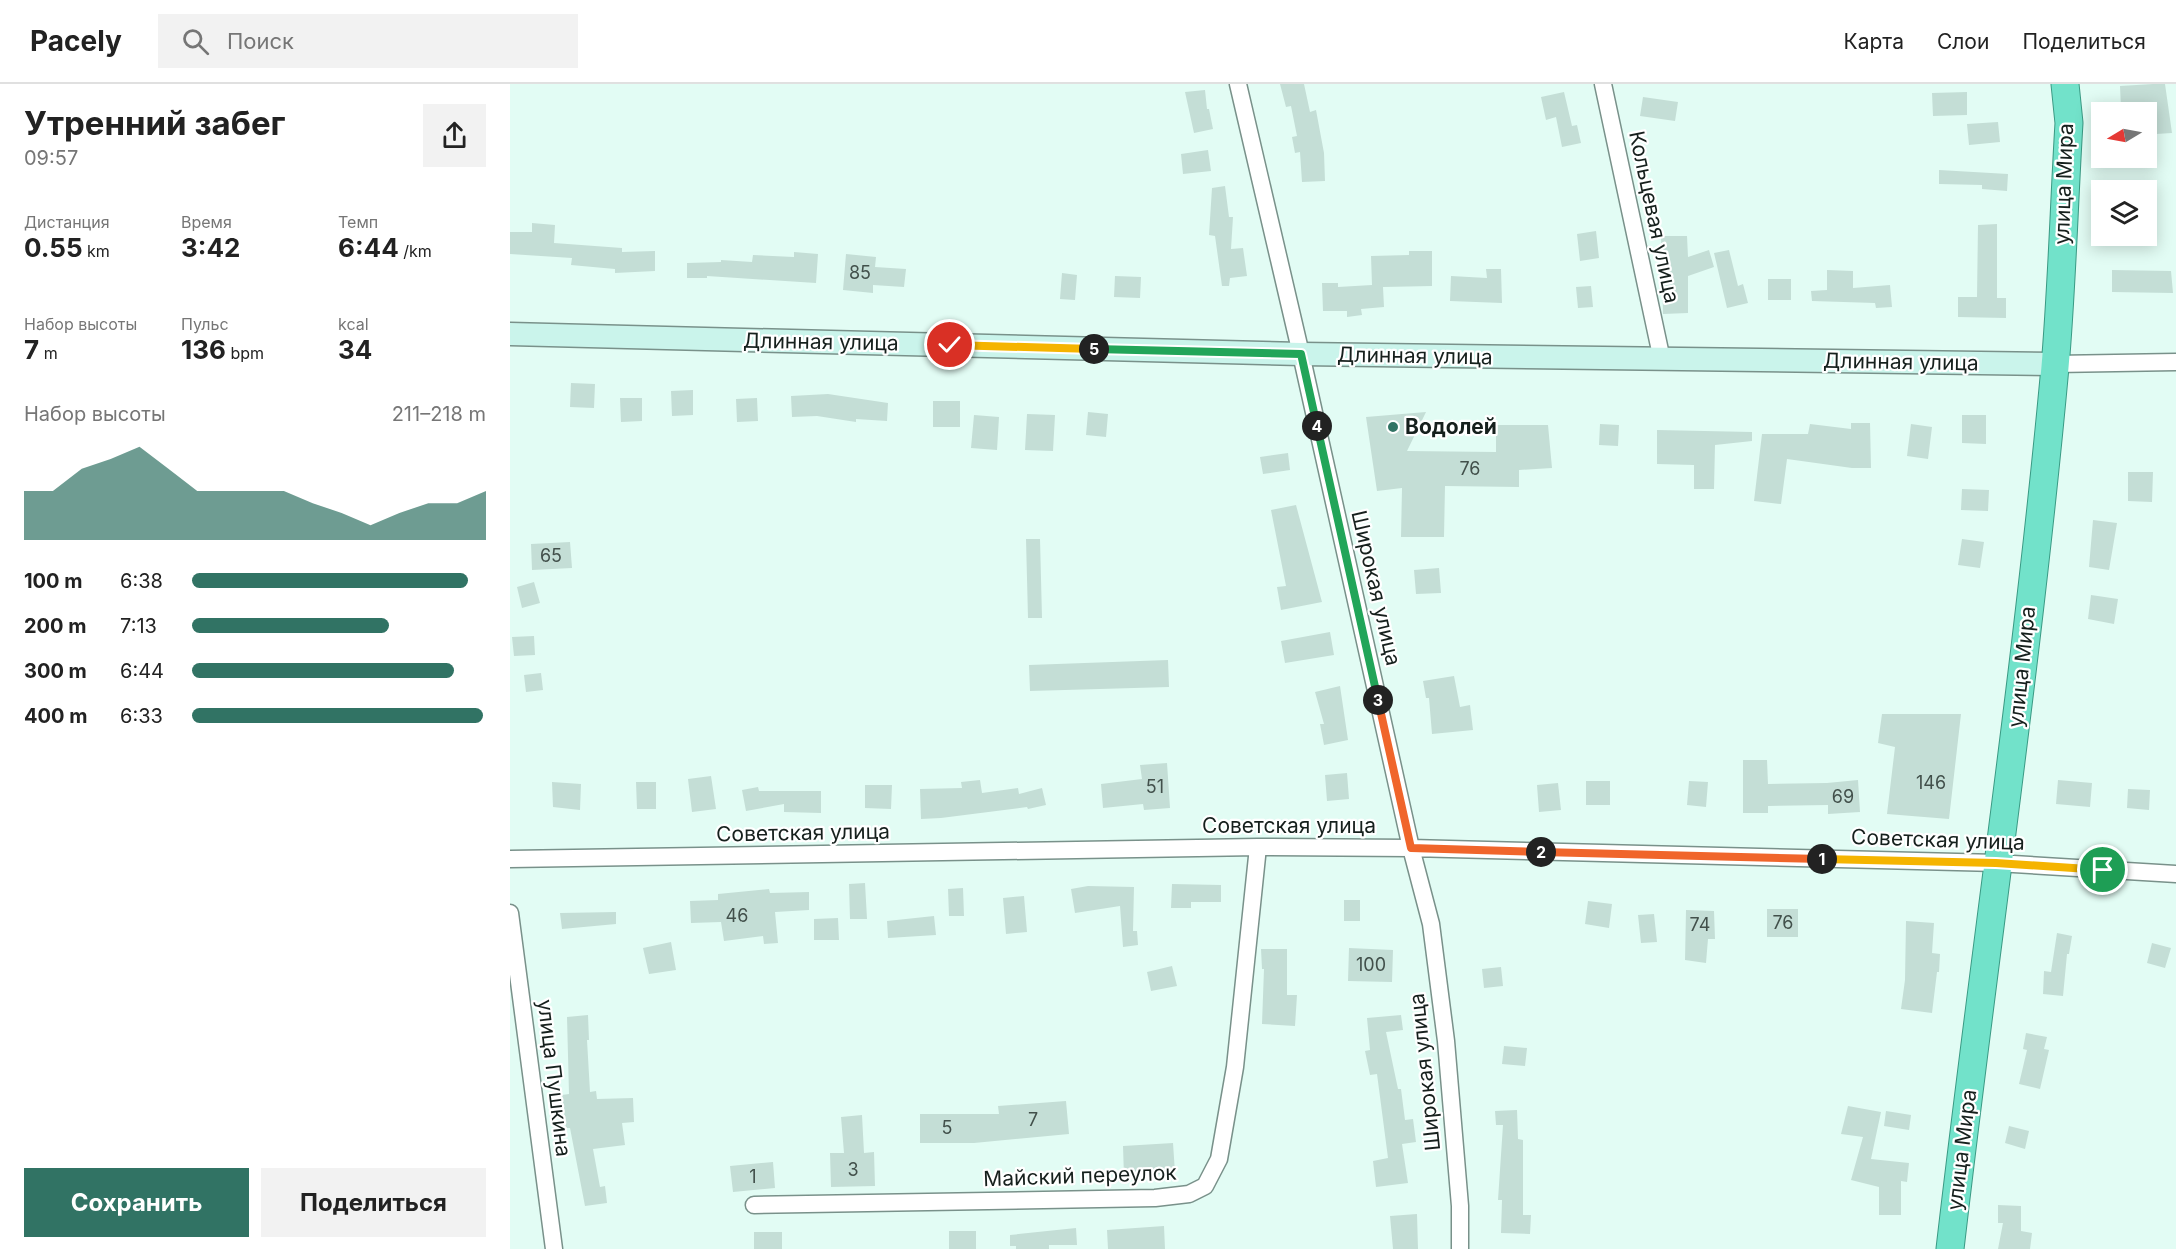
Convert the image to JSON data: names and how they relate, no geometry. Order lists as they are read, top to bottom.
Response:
{
  "streets": {
    "highway": ["улица Мира"],
    "main road": ["Длинная улица"],
    "street": [
      "Кольцевая улица",
      "Широкая улица",
      "Советская улица",
      "улица Пушкина",
      "Майский переулок"
    ]
  },
  "crossings": [
    ["улица Мира", "Длинная улица"],
    ["улица Мира", "Советская улица"],
    ["Кольцевая улица", "Длинная улица"],
    ["Длинная улица", "Широкая улица"],
    ["Широкая улица", "Советская улица"],
    ["Советская улица", "Майский переулок"]
  ],
  "places": ["Водолей"],
  "house_numbers": [
    "85",
    "76",
    "65",
    "146",
    "51",
    "69",
    "46",
    "76",
    "74",
    "100",
    "7",
    "5",
    "3",
    "1"
  ],
  "north": "left",
  "page": {
    "header": "Pacely",
    "search": "Поиск",
    "nav": ["Карта", "Слои", "Поделиться"],
    "heading": ["Утренний забег", "09:57"],
    "stats": [
      ["Дистанция", "0.55 km"],
      ["Время", "3:42"],
      ["Темп", "6:44 /km"],
      ["Набор высоты", "7 m"],
      ["Пульс", "136 bpm"],
      ["kcal", "34"]
    ],
    "pins": [
      "5",
      "4",
      "3",
      "2",
      "1"
    ],
    "chart": ["Набор высоты", "211–218 m"],
    "list": [
      {
        "name": "100 m",
        "note": "6:38"
      },
      {
        "name": "200 m",
        "note": "7:13"
      },
      {
        "name": "300 m",
        "note": "6:44"
      },
      {
        "name": "400 m",
        "note": "6:33"
      }
    ],
    "buttons": ["Сохранить", "Поделиться"]
  }
}
